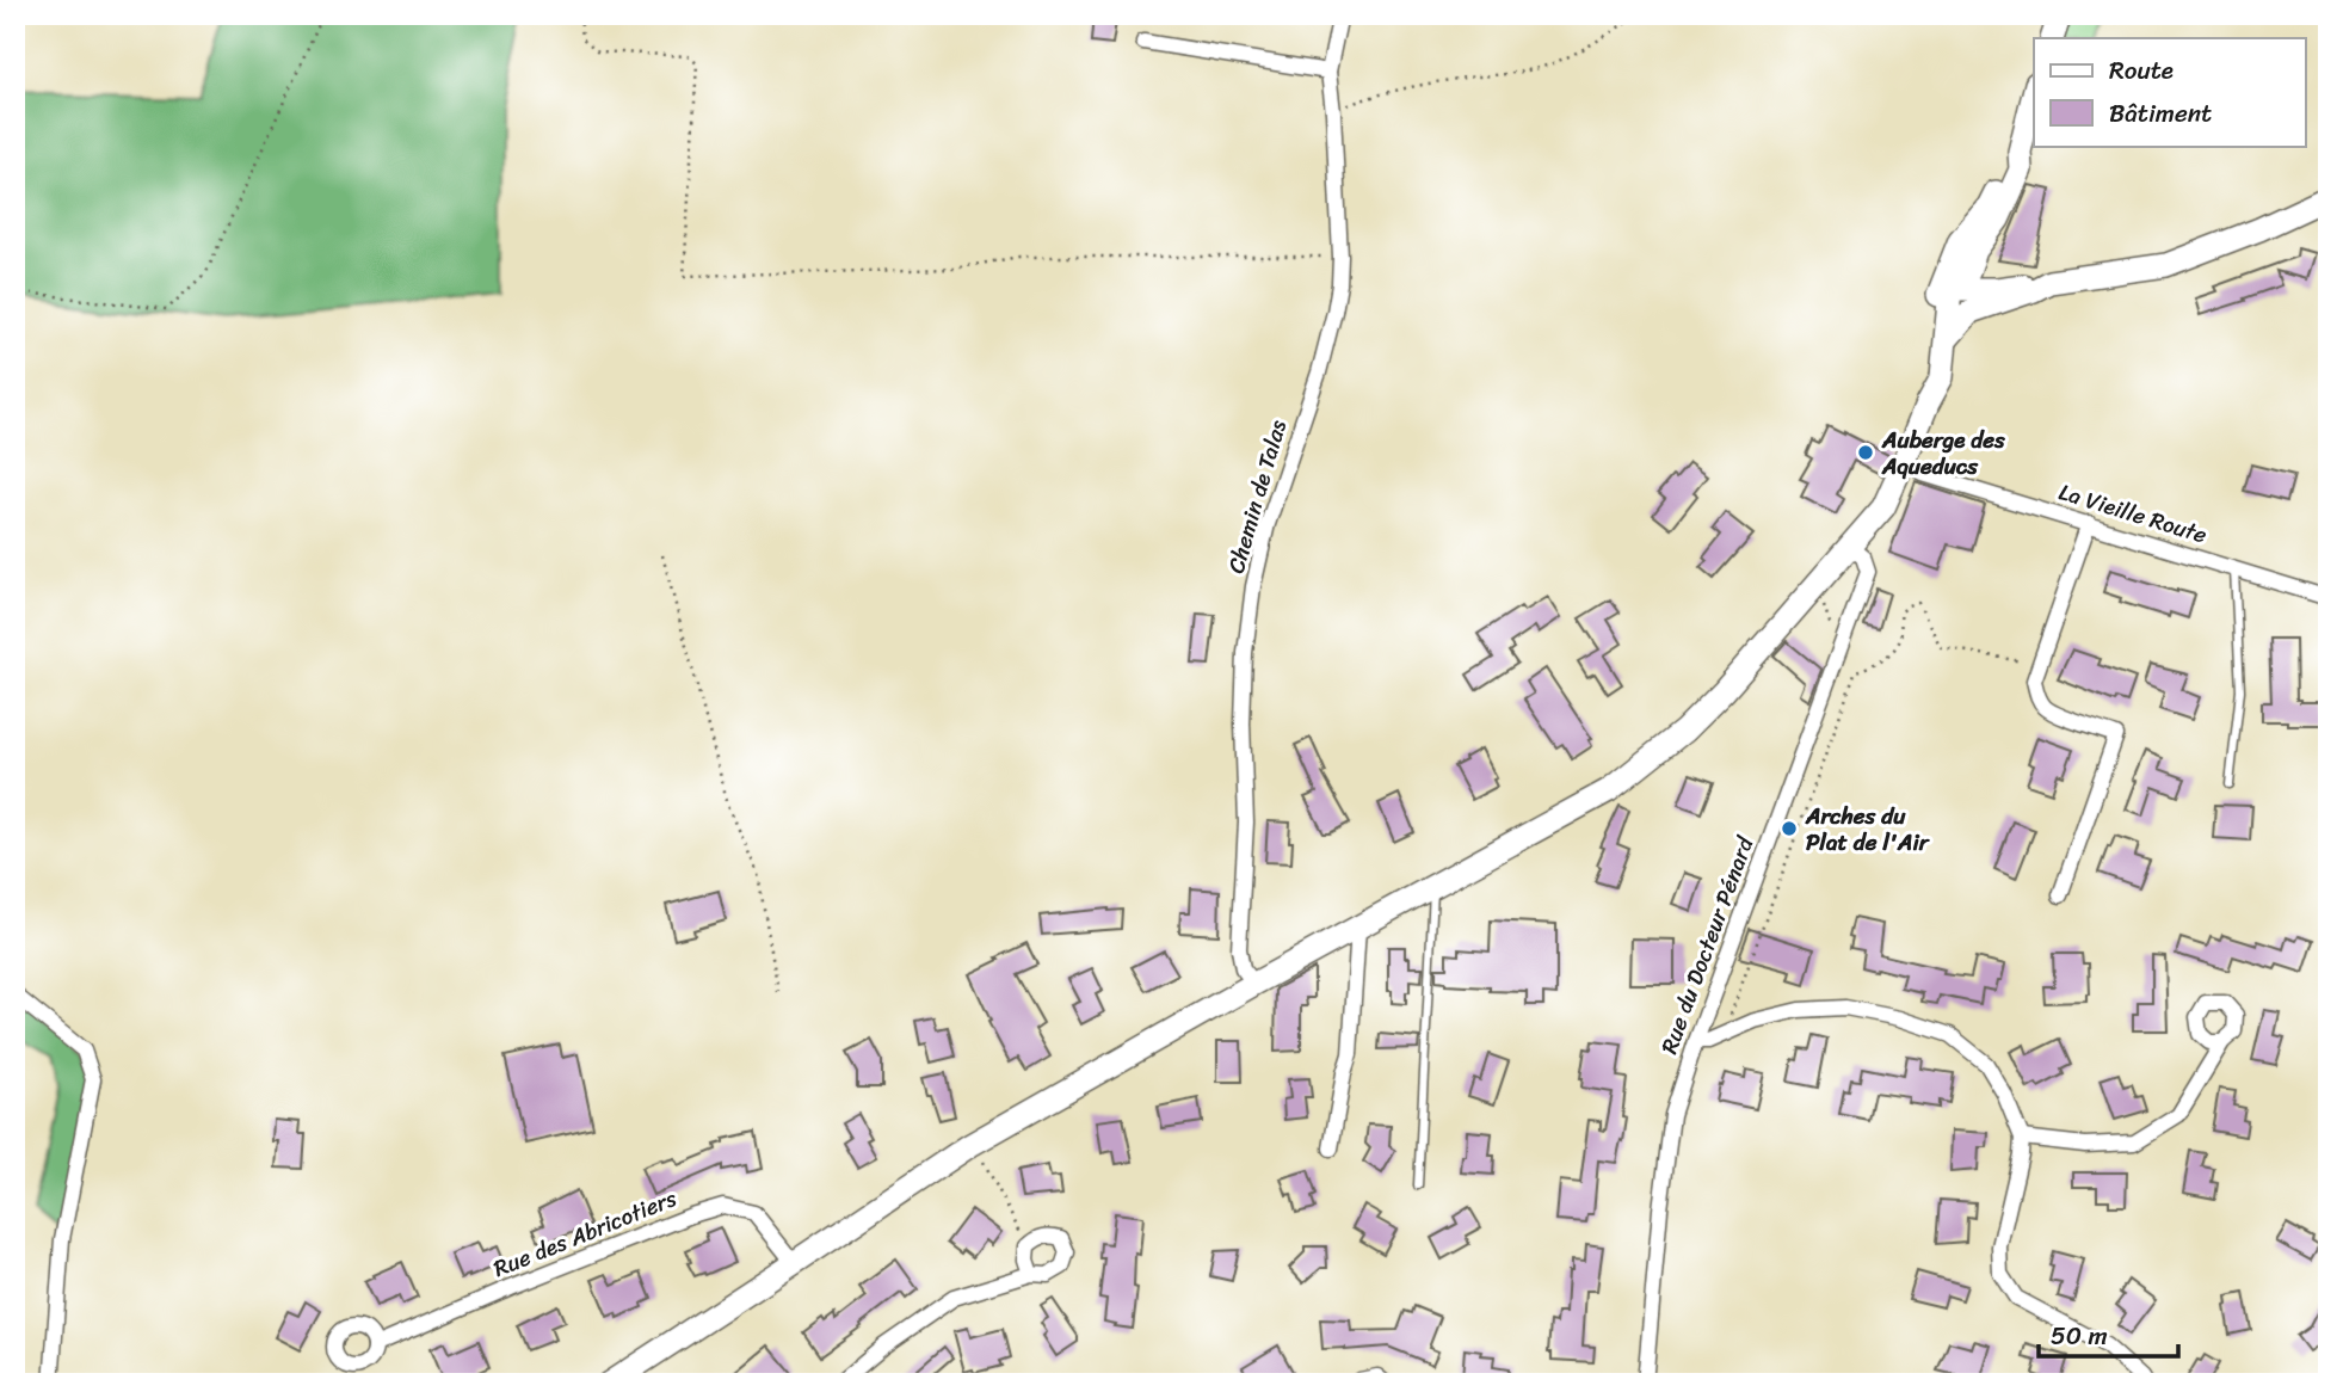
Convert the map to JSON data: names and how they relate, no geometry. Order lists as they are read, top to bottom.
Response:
{
  "streets": {
    "street": [
      "Chemin de Talas",
      "La Vieille Route",
      "Rue du Docteur Pénard",
      "Rue des Abricotiers"
    ]
  },
  "places": ["Auberge des Aqueducs", "Arches du Plat de l'Air"],
  "legend": ["Route", "Bâtiment"],
  "scale_bar": "50 m"
}
